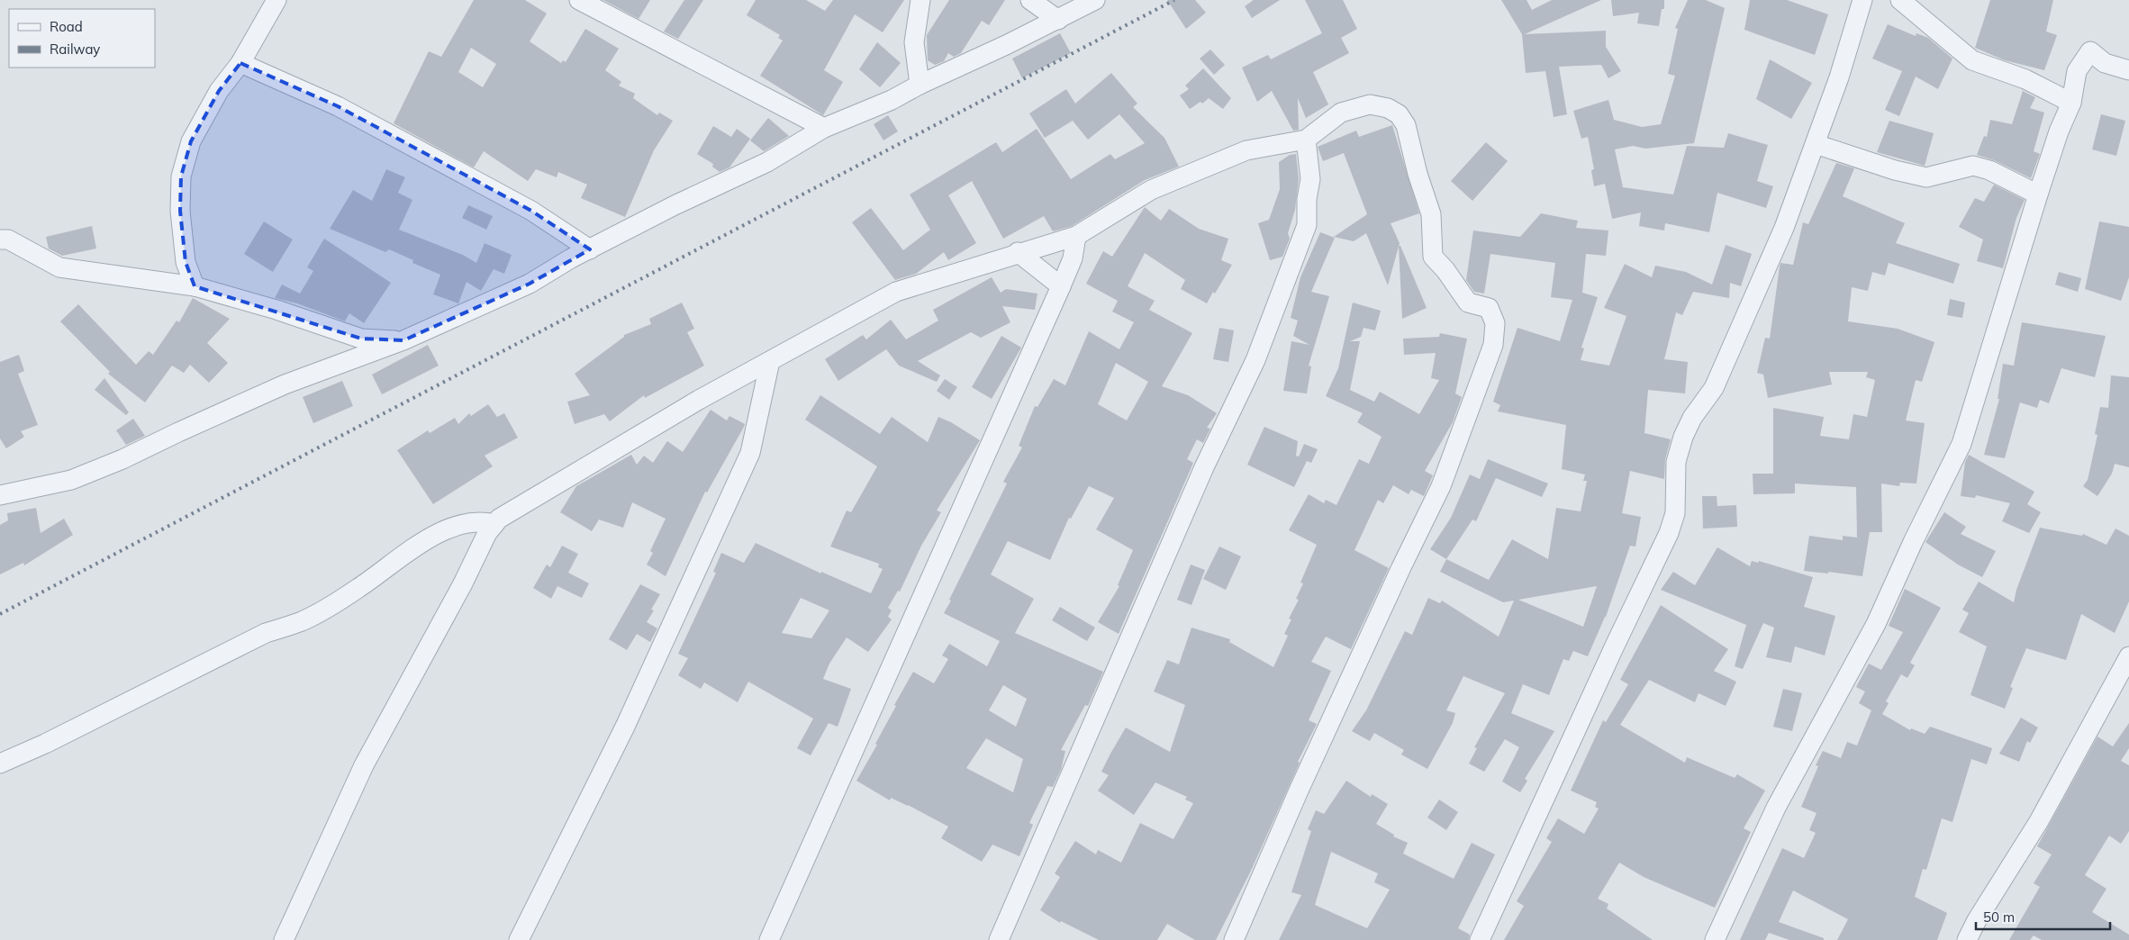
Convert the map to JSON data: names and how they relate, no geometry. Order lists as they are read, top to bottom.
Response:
{
  "legend": ["Road", "Railway"],
  "scale_bar": "50 m"
}
